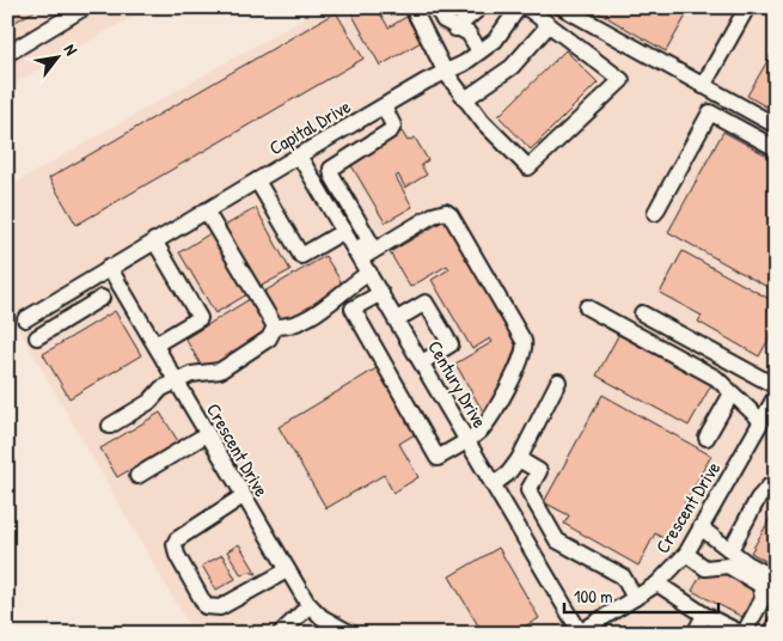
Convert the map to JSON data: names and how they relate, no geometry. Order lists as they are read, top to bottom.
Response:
{
  "streets": {
    "street": ["Capital Drive", "Century Drive", "Crescent Drive"]
  },
  "crossings": [
    ["Capital Drive", "Century Drive"],
    ["Capital Drive", "Crescent Drive"],
    ["Century Drive", "Crescent Drive"]
  ],
  "scale_bar": "100 m",
  "north": "top right"
}
